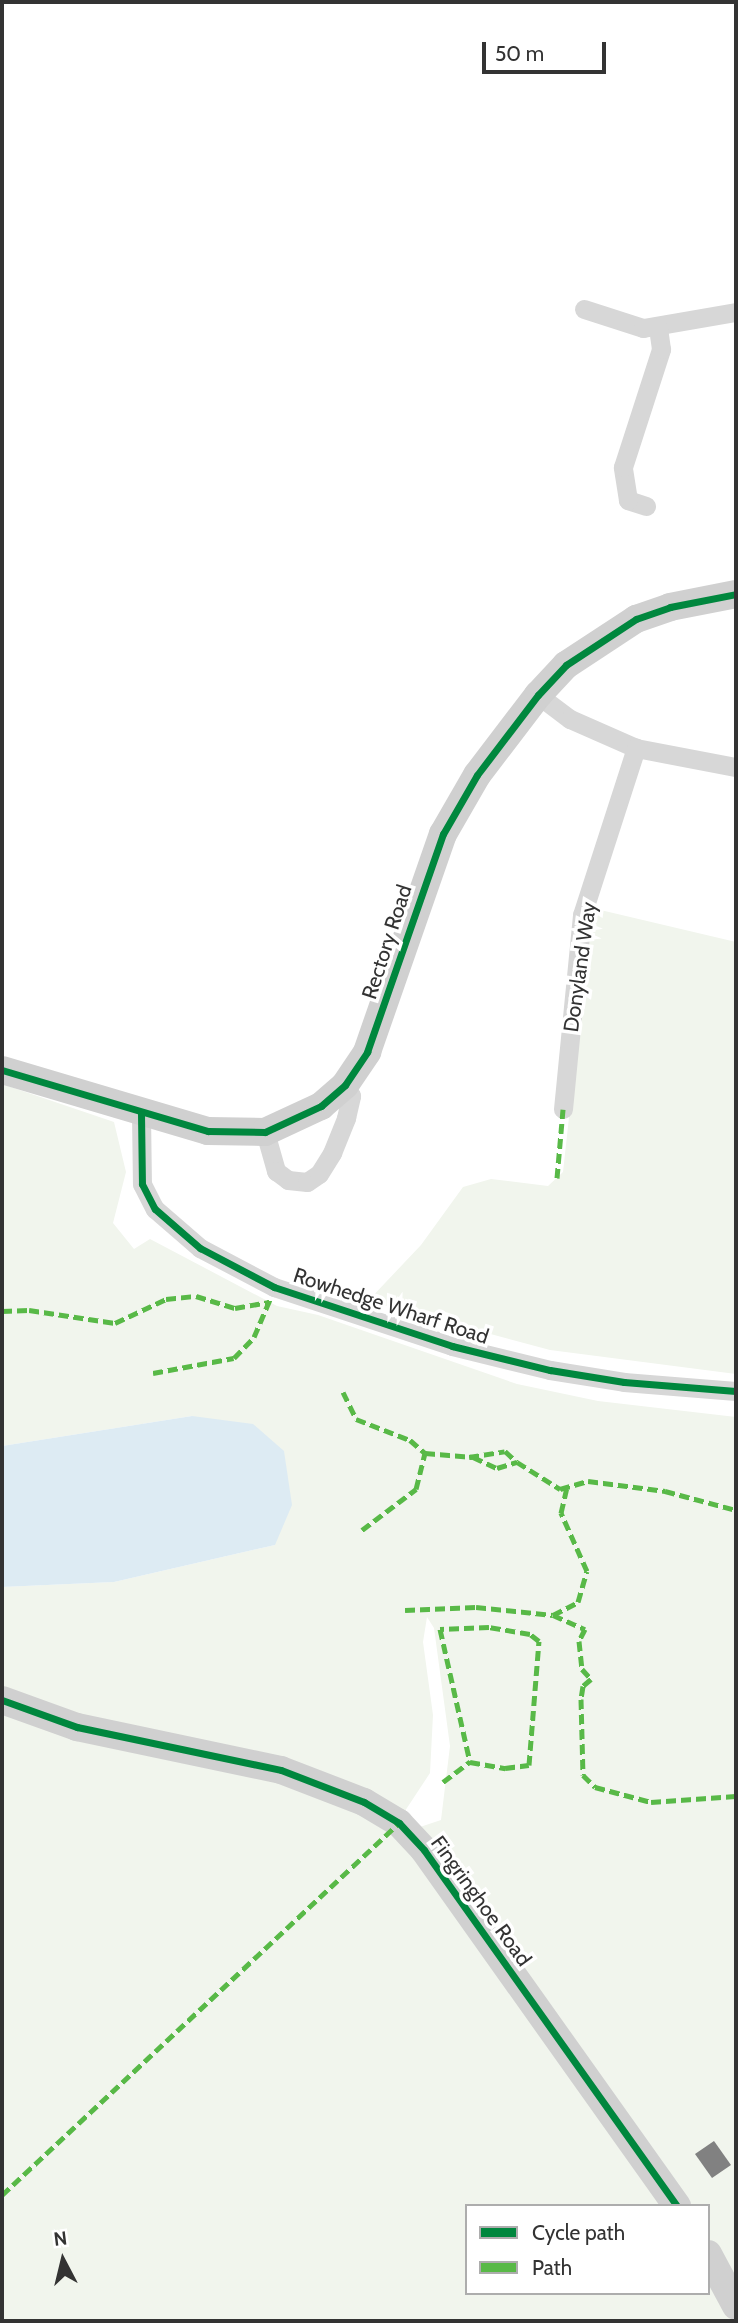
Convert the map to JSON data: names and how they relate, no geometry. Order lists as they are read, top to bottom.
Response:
{
  "streets": {
    "street": [
      "Rectory Road",
      "Donyland Way",
      "Rowhedge Wharf Road",
      "Fingringhoe Road"
    ]
  },
  "crossings": [
    ["Rectory Road", "Rowhedge Wharf Road"]
  ],
  "legend": ["Cycle path", "Path"],
  "scale_bar": "50 m",
  "north": "top"
}
